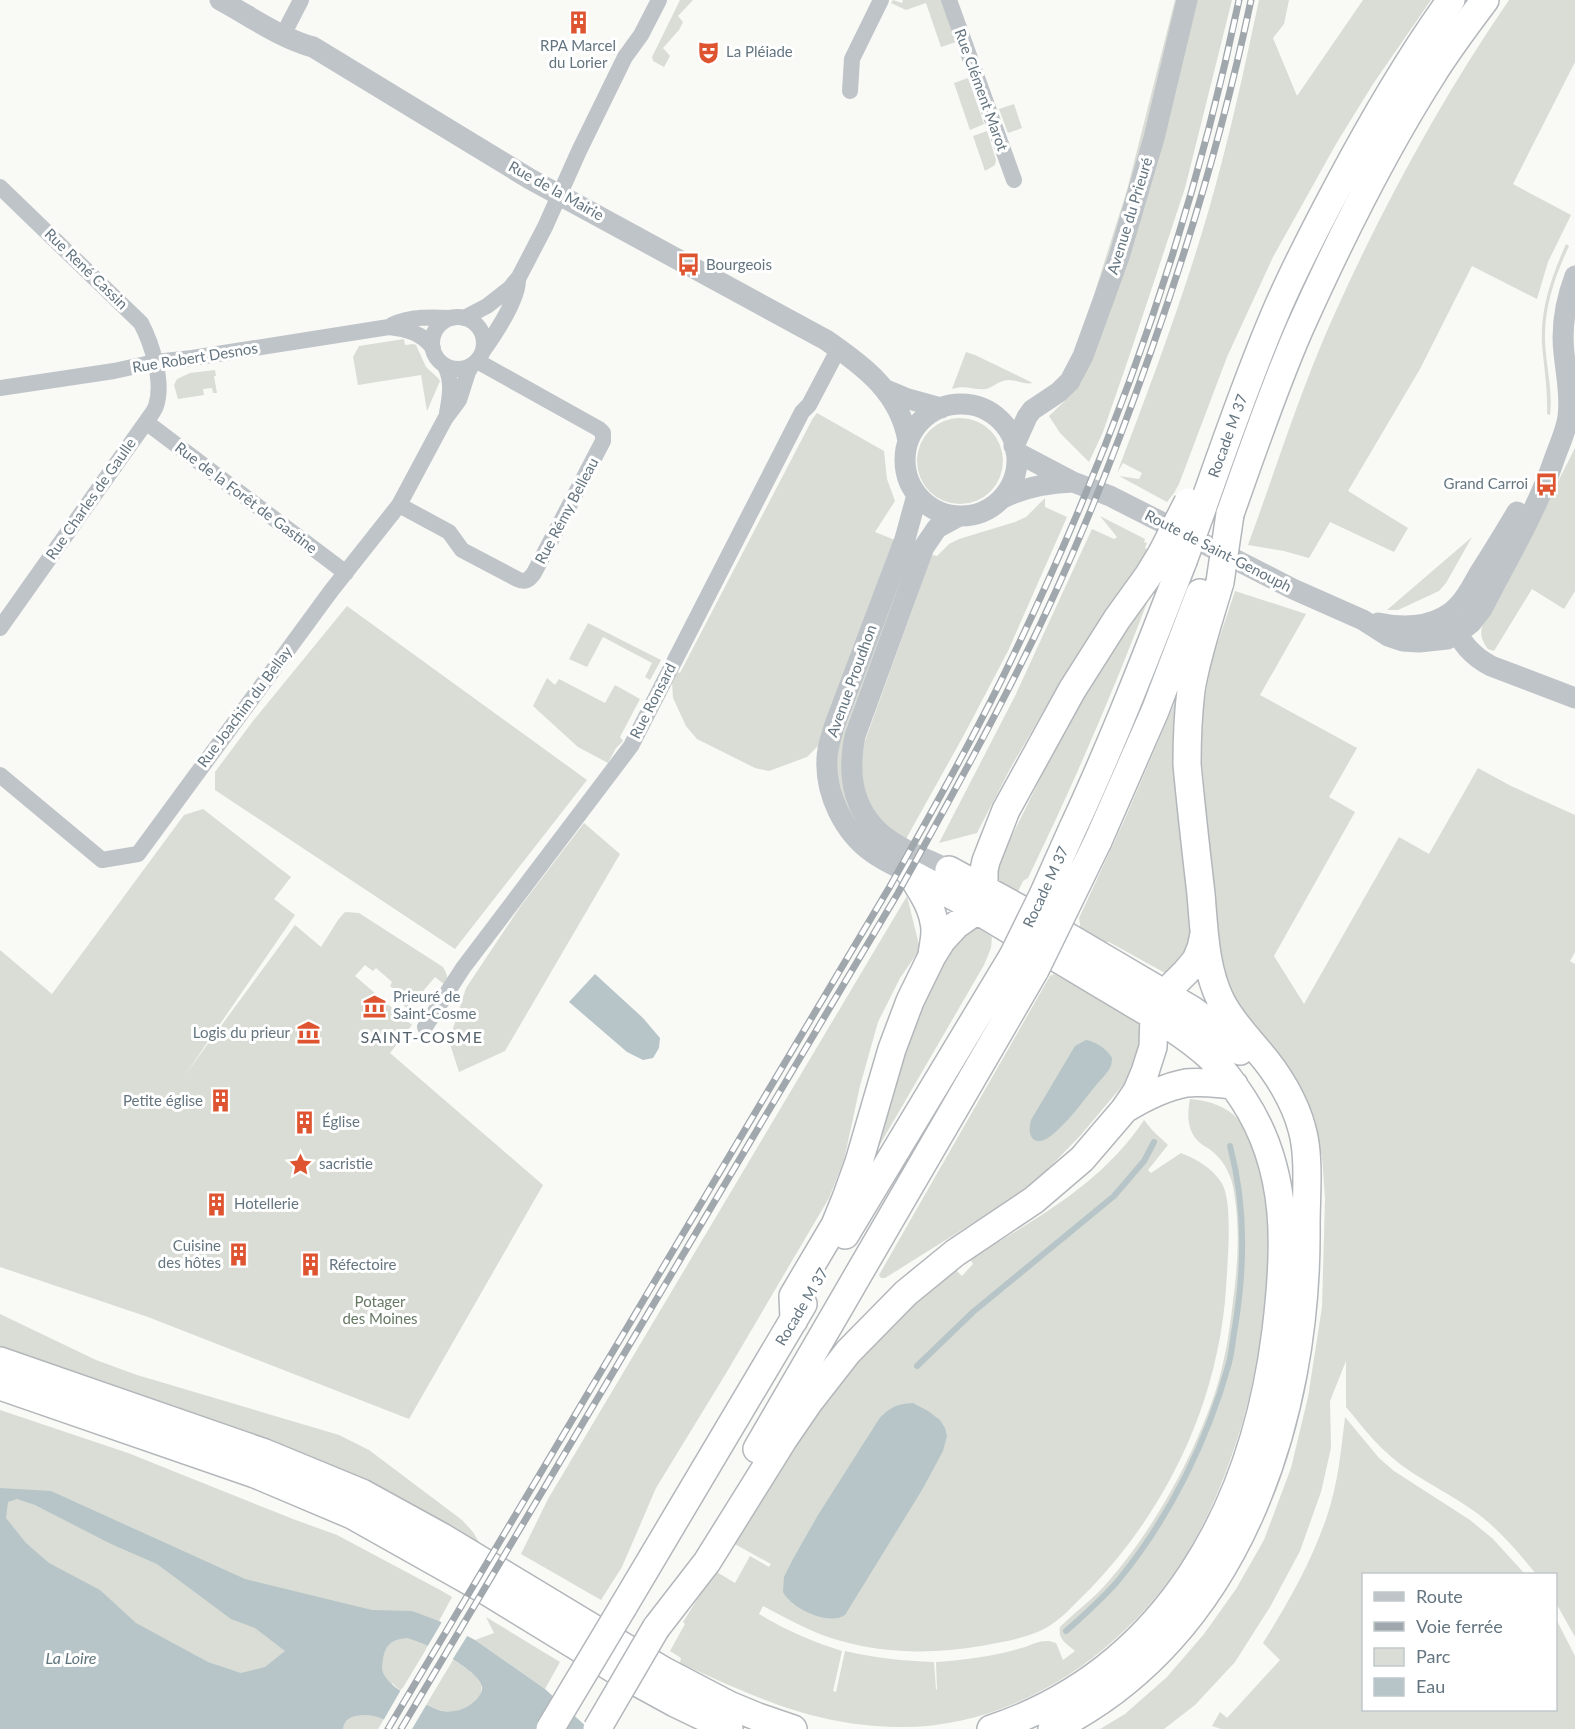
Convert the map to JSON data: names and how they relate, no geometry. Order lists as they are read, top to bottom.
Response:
{
  "streets": {
    "highway": ["Rocade M 37"],
    "street": [
      "Rue Clément Marot",
      "Rue de la Mairie",
      "Avenue du Prieuré",
      "Rue René Cassin",
      "Rue Robert Desnos",
      "Rue de la Forêt de Gastine",
      "Rue Charles de Gaulle",
      "Rue Rémy Belleau",
      "Route de Saint-Genouph",
      "Avenue Proudhon",
      "Rue Ronsard",
      "Rue Joachim du Bellay"
    ]
  },
  "crossings": [
    ["Rue de la Mairie", "Avenue du Prieuré"],
    ["Rue de la Mairie", "Route de Saint-Genouph"],
    ["Rue de la Mairie", "Avenue Proudhon"],
    ["Rue de la Mairie", "Rue Ronsard"],
    ["Rue de la Mairie", "Rue Joachim du Bellay"],
    ["Avenue du Prieuré", "Route de Saint-Genouph"],
    ["Avenue du Prieuré", "Avenue Proudhon"],
    ["Rue René Cassin", "Rue Robert Desnos"],
    ["Rue René Cassin", "Rue Charles de Gaulle"],
    ["Rue Robert Desnos", "Rue Charles de Gaulle"],
    ["Rue Robert Desnos", "Rue Rémy Belleau"],
    ["Rue Robert Desnos", "Rue Joachim du Bellay"],
    ["Rue de la Forêt de Gastine", "Rue Charles de Gaulle"],
    ["Rue de la Forêt de Gastine", "Rue Joachim du Bellay"],
    ["Rue Rémy Belleau", "Rue Joachim du Bellay"],
    ["Route de Saint-Genouph", "Avenue Proudhon"]
  ],
  "districts": ["SAINT-COSME"],
  "water": ["La Loire"],
  "parks": ["Potager des Moines"],
  "places": {
    "building": [
      "RPA Marcel du Lorier",
      "Petite église",
      "Église",
      "Hotellerie",
      "Cuisine des hôtes",
      "Réfectoire"
    ],
    "theatre": ["La Pléiade"],
    "bus stop": ["Bourgeois", "Grand Carroi"],
    "museum": ["Prieuré de Saint-Cosme", "Logis du prieur"],
    "place": ["sacristie"]
  },
  "legend": [
    "Route",
    "Voie ferrée",
    "Parc",
    "Eau"
  ]
}
